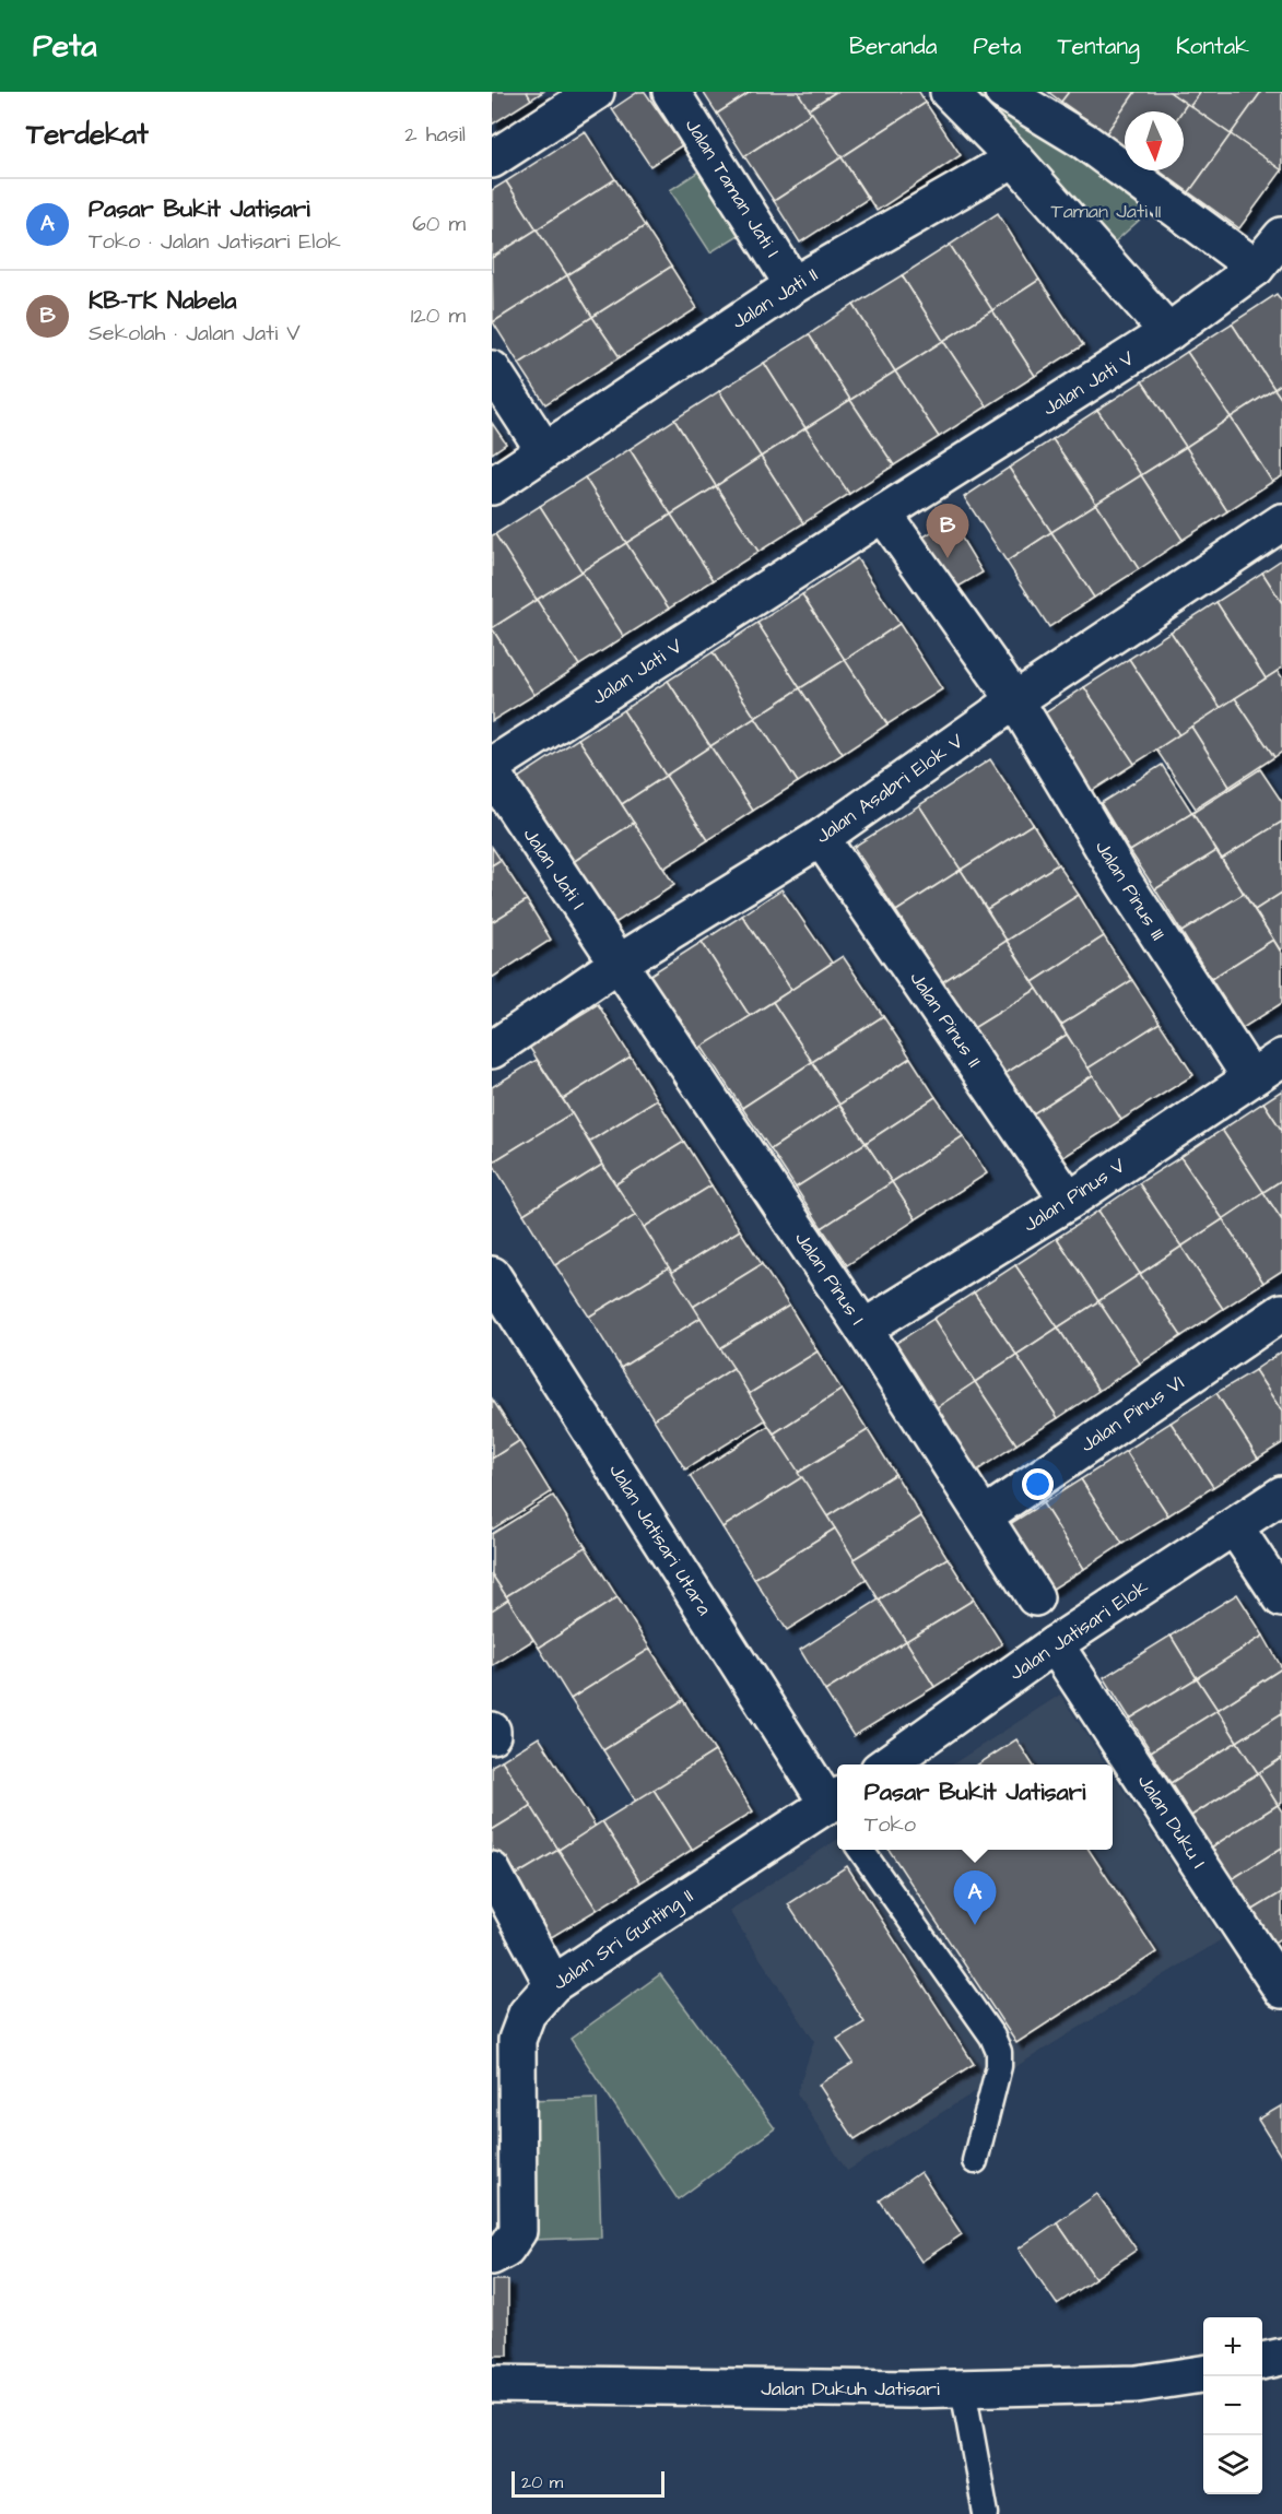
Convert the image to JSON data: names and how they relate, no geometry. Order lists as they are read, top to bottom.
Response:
{
  "streets": {
    "street": [
      "Jalan Taman Jati I",
      "Jalan Jati II",
      "Jalan Jati V",
      "Jalan Asabri Elok V",
      "Jalan Jati I",
      "Jalan Pinus III",
      "Jalan Pinus II",
      "Jalan Pinus V",
      "Jalan Pinus I",
      "Jalan Pinus VI",
      "Jalan Jatisari Utara",
      "Jalan Jatisari Elok",
      "Jalan Duku I",
      "Jalan Sri Gunting II",
      "Jalan Dukuh Jatisari"
    ]
  },
  "crossings": [
    ["Jalan Taman Jati I", "Jalan Jati II"],
    ["Jalan Asabri Elok V", "Jalan Jati I"],
    ["Jalan Asabri Elok V", "Jalan Pinus III"],
    ["Jalan Asabri Elok V", "Jalan Pinus II"],
    ["Jalan Asabri Elok V", "Jalan Pinus I"],
    ["Jalan Jati I", "Jalan Pinus I"],
    ["Jalan Pinus III", "Jalan Pinus V"],
    ["Jalan Pinus II", "Jalan Pinus V"],
    ["Jalan Pinus V", "Jalan Pinus I"],
    ["Jalan Pinus I", "Jalan Pinus VI"],
    ["Jalan Jatisari Utara", "Jalan Sri Gunting II"],
    ["Jalan Jatisari Elok", "Jalan Duku I"]
  ],
  "parks": ["Taman Jati II"],
  "scale_bar": "20 m",
  "north": "bottom",
  "page": {
    "header": "Peta",
    "nav": [
      "Beranda",
      "Peta",
      "Tentang",
      "Kontak"
    ],
    "heading": ["Terdekat", "2 hasil"],
    "list": [
      {
        "mark": "A",
        "name": "Pasar Bukit Jatisari",
        "note": "Toko · Jalan Jatisari Elok",
        "value": "60 m"
      },
      {
        "mark": "B",
        "name": "KB-TK Nabela",
        "note": "Sekolah · Jalan Jati V",
        "value": "120 m"
      }
    ],
    "pins": ["B", "A"],
    "popup": ["Pasar Bukit Jatisari", "Toko"],
    "map_buttons": ["+", "−"],
    "scale": "20 m"
  }
}
